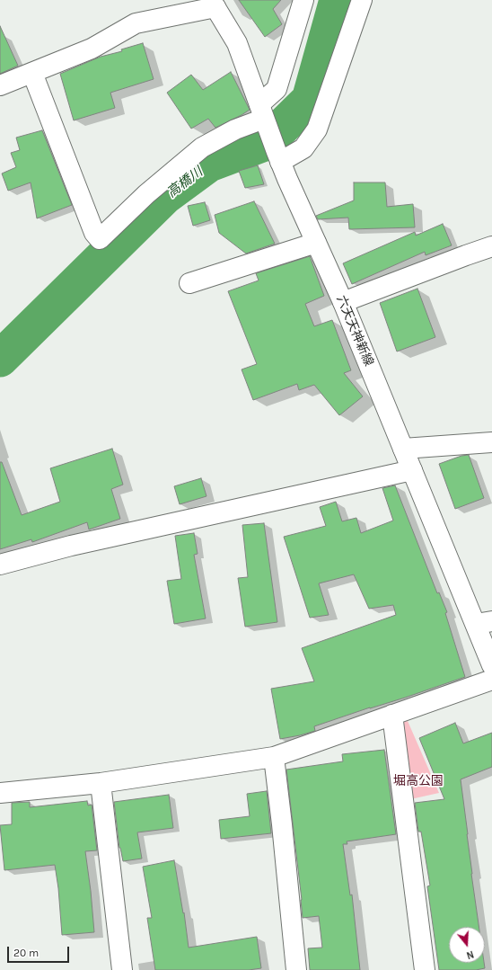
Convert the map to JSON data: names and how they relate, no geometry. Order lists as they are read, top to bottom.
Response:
{
  "streets": {
    "street": ["六天天神新線"]
  },
  "water": ["高橋川"],
  "parks": ["堀高公園"],
  "scale_bar": "20 m",
  "north": "bottom"
}
